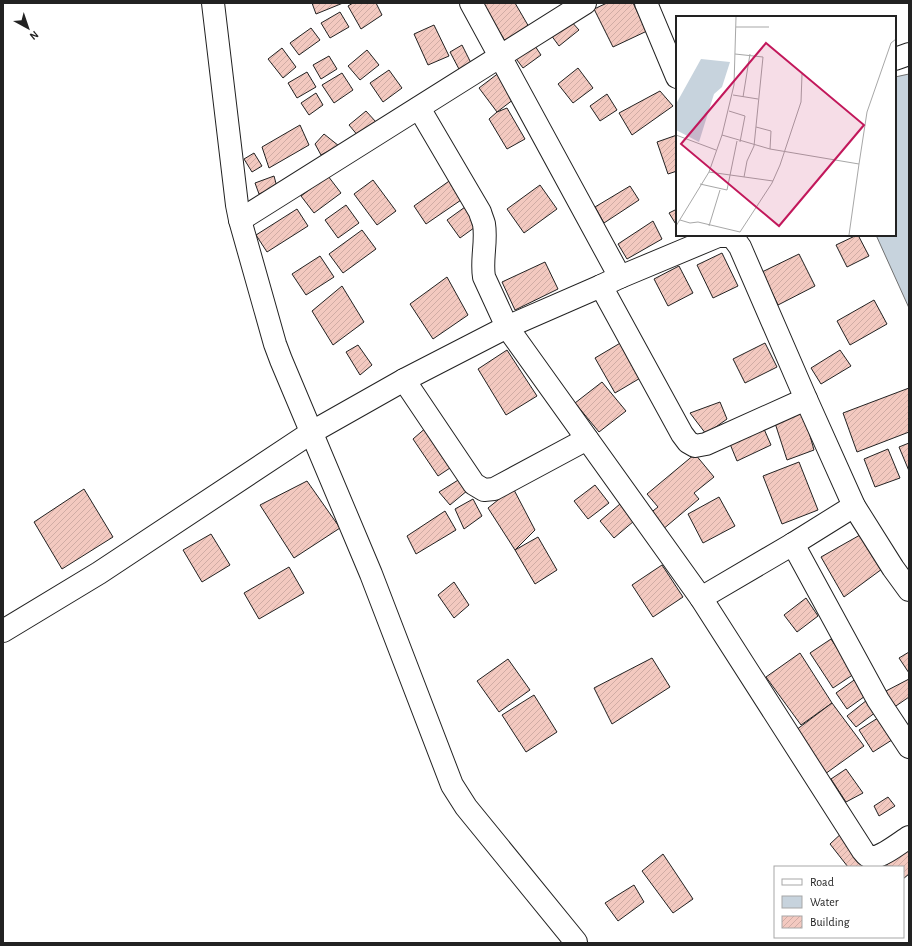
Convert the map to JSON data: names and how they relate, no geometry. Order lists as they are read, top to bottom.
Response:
{
  "legend": ["Road", "Water", "Building"],
  "north": "bottom right"
}
